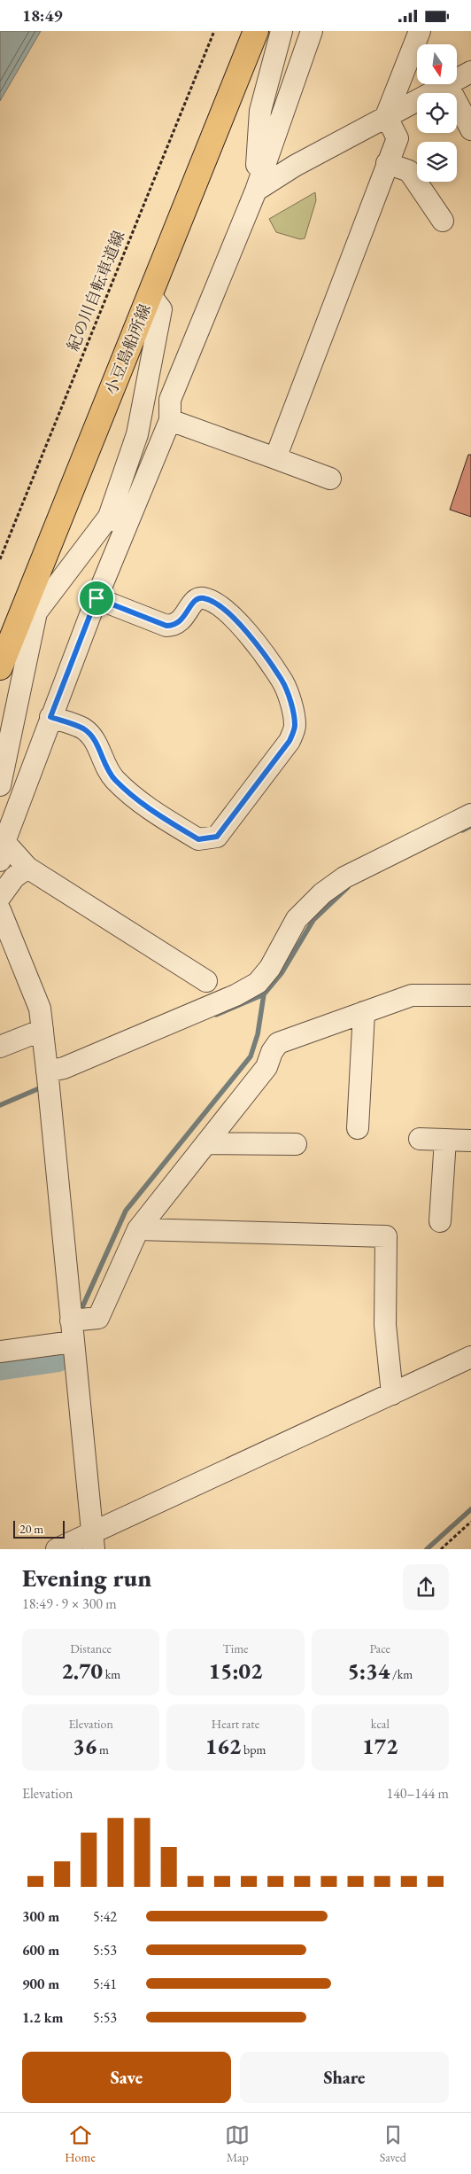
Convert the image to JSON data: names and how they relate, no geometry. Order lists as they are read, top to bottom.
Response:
{
  "streets": {
    "main road": ["小豆島船所線"],
    "path": ["紀の川自転車道線"]
  },
  "scale_bar": "20 m",
  "north": "bottom",
  "page": {
    "status": "18:49",
    "scale": "20 m",
    "heading": ["Evening run", "18:49 · 9 × 300 m"],
    "stats": [
      ["Distance", "2.70 km"],
      ["Time", "15:02"],
      ["Pace", "5:34 /km"],
      ["Elevation", "36 m"],
      ["Heart rate", "162 bpm"],
      ["kcal", "172"]
    ],
    "chart": ["Elevation", "140–144 m"],
    "list": [
      {
        "name": "300 m",
        "note": "5:42"
      },
      {
        "name": "600 m",
        "note": "5:53"
      },
      {
        "name": "900 m",
        "note": "5:41"
      },
      {
        "name": "1.2 km",
        "note": "5:53"
      }
    ],
    "buttons": ["Save", "Share"],
    "tabs": ["Home", "Map", "Saved"]
  }
}
